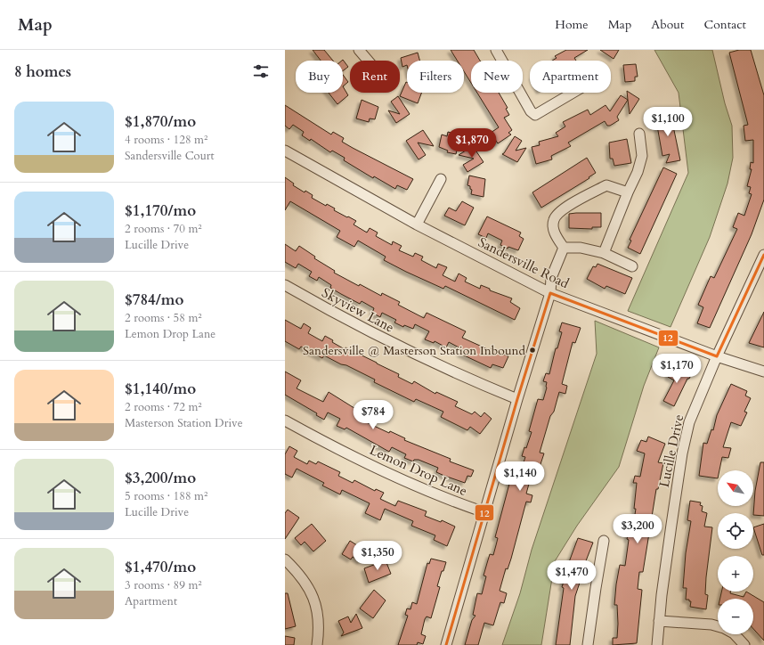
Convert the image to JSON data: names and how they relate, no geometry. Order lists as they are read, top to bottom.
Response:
{
  "streets": {
    "street": [
      "Sandersville Road",
      "Skyview Lane",
      "Lucille Drive",
      "Lemon Drop Lane"
    ]
  },
  "crossings": [
    ["Sandersville Road", "Lucille Drive"]
  ],
  "places": ["Sandersville @ Masterson Station Inbound"],
  "lines": ["transit line 12"],
  "north": "top left",
  "page": {
    "header": "Map",
    "nav": [
      "Home",
      "Map",
      "About",
      "Contact"
    ],
    "heading": "8 homes",
    "chip": [
      "Buy",
      "Rent",
      "Filters",
      "New",
      "Apartment"
    ],
    "list": [
      {
        "name": "$1,870/mo",
        "note": "4 rooms · 128 m² · Sandersville Court"
      },
      {
        "name": "$1,170/mo",
        "note": "2 rooms · 70 m² · Lucille Drive"
      },
      {
        "name": "$784/mo",
        "note": "2 rooms · 58 m² · Lemon Drop Lane"
      },
      {
        "name": "$1,140/mo",
        "note": "2 rooms · 72 m² · Masterson Station Drive"
      },
      {
        "name": "$3,200/mo",
        "note": "5 rooms · 188 m² · Lucille Drive"
      },
      {
        "name": "$1,470/mo",
        "note": "3 rooms · 89 m² · Apartment"
      }
    ],
    "price": [
      "$1,100",
      "$1,870",
      "$1,170",
      "$784",
      "$1,140",
      "$3,200",
      "$1,350",
      "$1,470"
    ],
    "map_buttons": ["+", "−"]
  }
}
